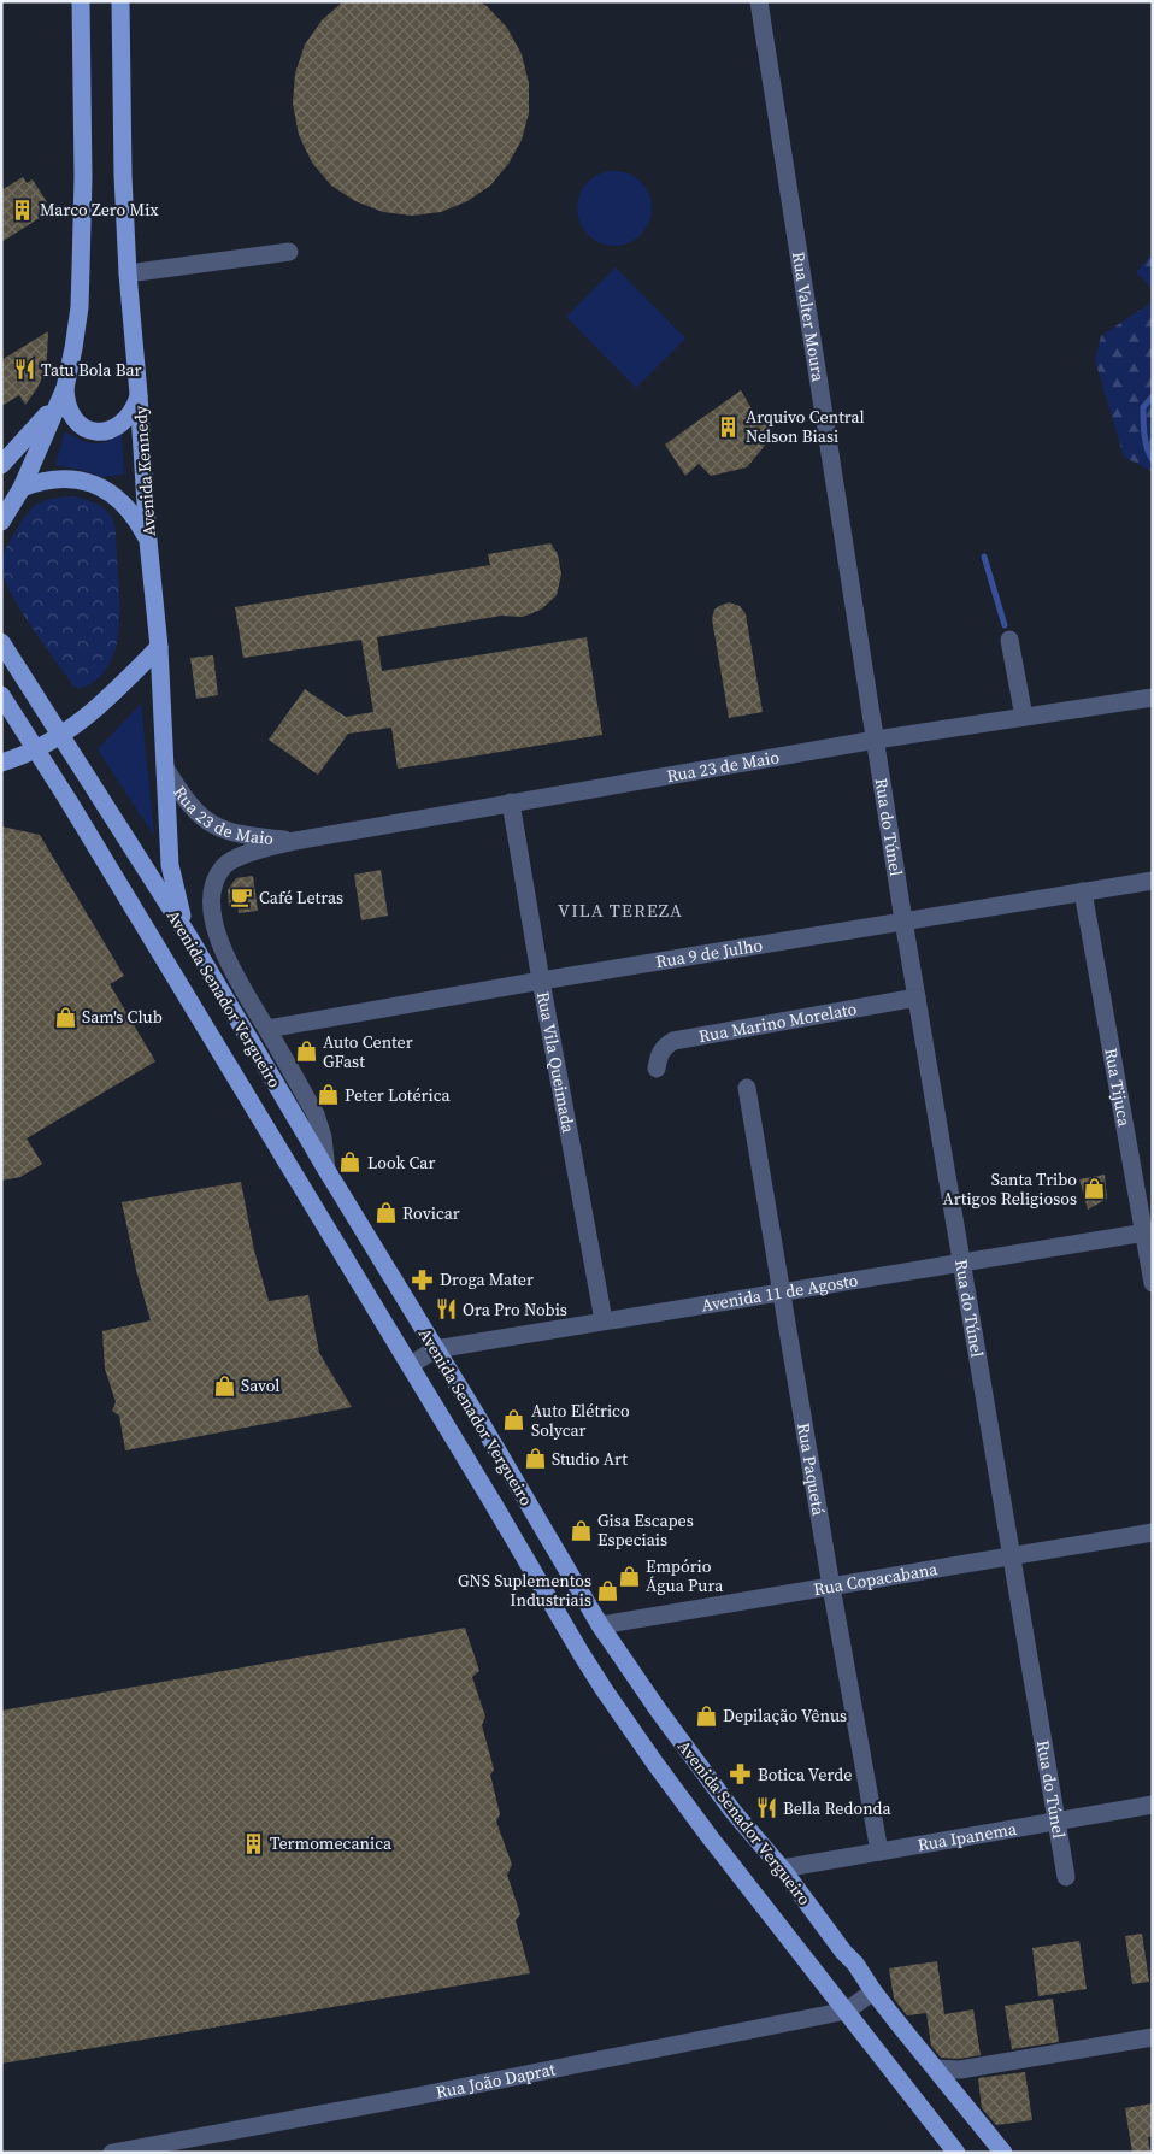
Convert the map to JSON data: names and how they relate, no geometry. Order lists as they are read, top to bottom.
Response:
{
  "streets": {
    "main road": ["Avenida Kennedy", "Avenida Senador Vergueiro"],
    "street": [
      "Rua Valter Moura",
      "Rua 23 de Maio",
      "Rua do Túnel",
      "Rua 9 de Julho",
      "Rua Marino Morelato",
      "Rua Vila Queimada",
      "Rua Tijuca",
      "Avenida 11 de Agosto",
      "Rua Paquetá",
      "Rua Copacabana",
      "Rua Ipanema",
      "Rua João Daprat"
    ]
  },
  "crossings": [
    ["Rua Valter Moura", "Rua 23 de Maio"],
    ["Rua Valter Moura", "Rua do Túnel"],
    ["Avenida Kennedy", "Rua 23 de Maio"],
    ["Avenida Kennedy", "Avenida Senador Vergueiro"],
    ["Rua 23 de Maio", "Rua do Túnel"],
    ["Rua 23 de Maio", "Rua 9 de Julho"],
    ["Rua 23 de Maio", "Rua Vila Queimada"],
    ["Rua do Túnel", "Rua 9 de Julho"],
    ["Rua do Túnel", "Rua Marino Morelato"],
    ["Rua do Túnel", "Avenida 11 de Agosto"],
    ["Rua do Túnel", "Rua Copacabana"],
    ["Rua do Túnel", "Rua Ipanema"],
    ["Rua 9 de Julho", "Rua Vila Queimada"],
    ["Rua 9 de Julho", "Rua Tijuca"],
    ["Avenida Senador Vergueiro", "Avenida 11 de Agosto"],
    ["Avenida Senador Vergueiro", "Rua Copacabana"],
    ["Avenida Senador Vergueiro", "Rua Ipanema"],
    ["Avenida Senador Vergueiro", "Rua João Daprat"],
    ["Rua Vila Queimada", "Avenida 11 de Agosto"],
    ["Rua Tijuca", "Avenida 11 de Agosto"],
    ["Avenida 11 de Agosto", "Rua Paquetá"],
    ["Rua Paquetá", "Rua Copacabana"],
    ["Rua Paquetá", "Rua Ipanema"]
  ],
  "districts": ["VILA TEREZA"],
  "places": {
    "building": ["Marco Zero Mix", "Arquivo Central Nelson Biasi", "Termomecanica"],
    "restaurant": ["Tatu Bola Bar", "Ora Pro Nobis", "Bella Redonda"],
    "cafe": ["Café Letras"],
    "shop": [
      "Sam's Club",
      "Auto Center GFast",
      "Peter Lotérica",
      "Look Car",
      "Santa Tribo Artigos Religiosos",
      "Rovicar",
      "Savol",
      "Auto Elétrico Solycar",
      "Studio Art",
      "Gisa Escapes Especiais",
      "Empório Água Pura",
      "GNS Suplementos Industriais",
      "Depilação Vênus"
    ],
    "pharmacy": ["Droga Mater", "Botica Verde"]
  }
}
